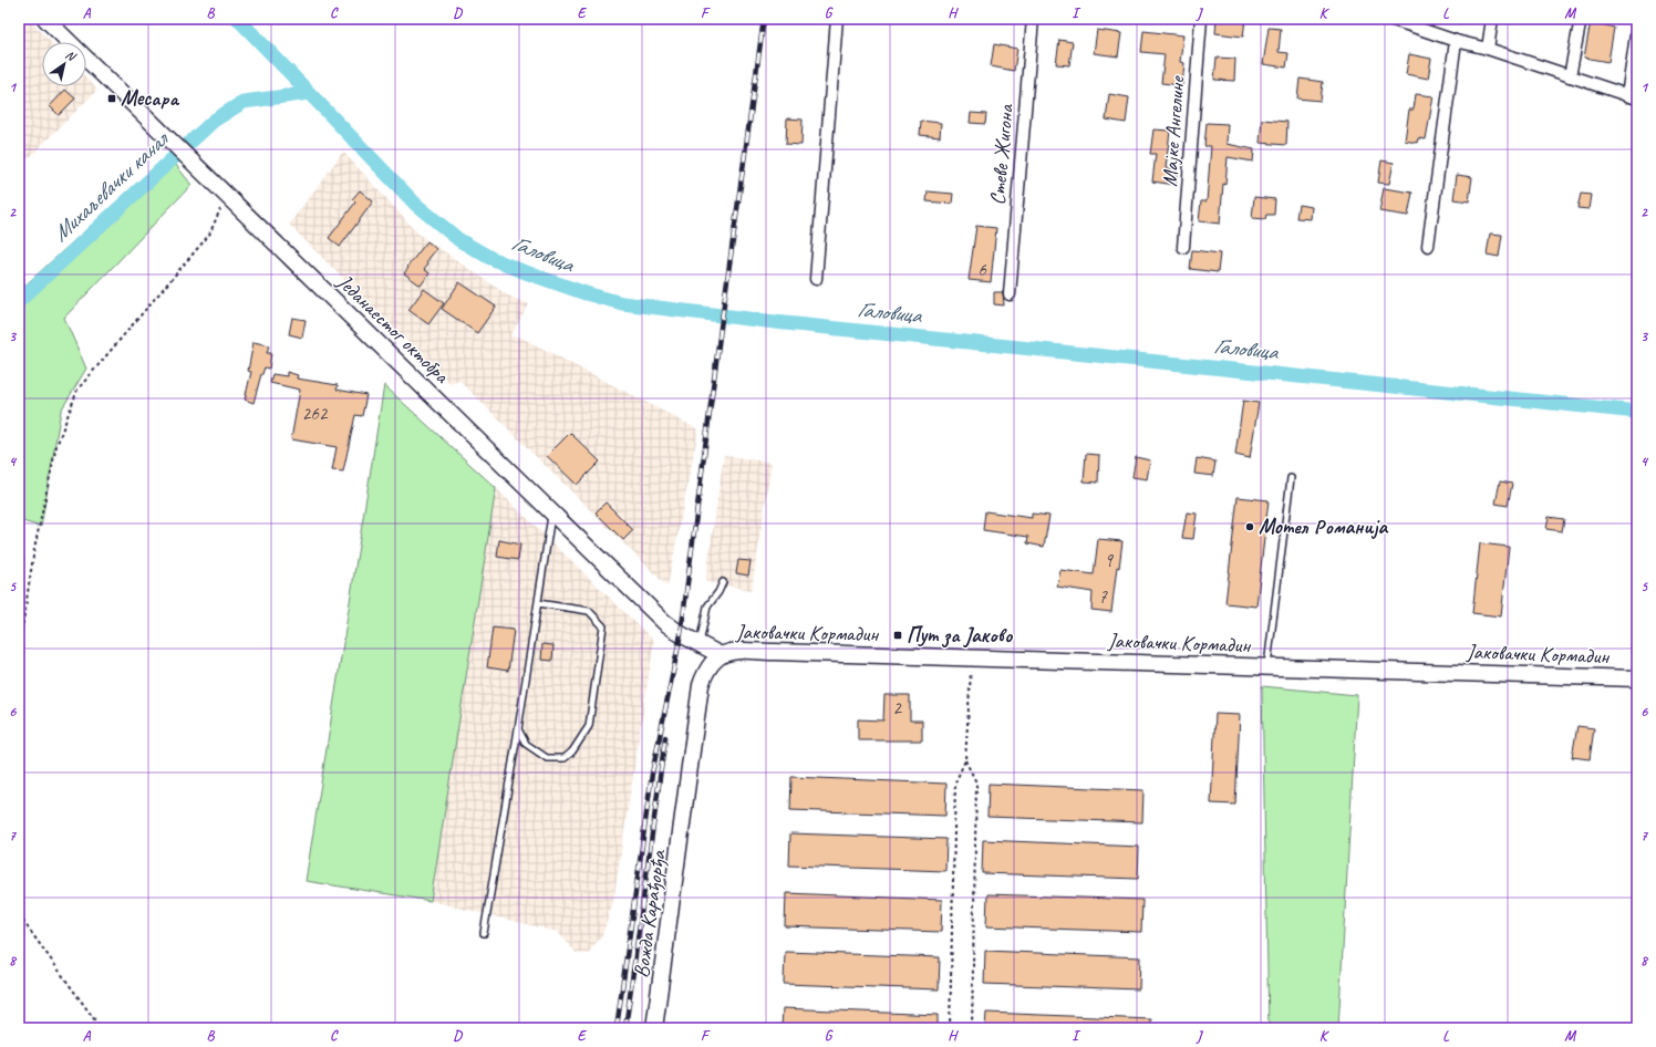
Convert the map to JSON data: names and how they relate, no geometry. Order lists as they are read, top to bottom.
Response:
{
  "streets": {
    "main road": ["Једанаестог октобра", "Јаковачки Кормадин", "Вожда Карађорђа"],
    "street": ["Мајке Ангелине", "Стеве Жигона"]
  },
  "crossings": [
    ["Једанаестог октобра", "Јаковачки Кормадин"],
    ["Једанаестог октобра", "Вожда Карађорђа"],
    ["Јаковачки Кормадин", "Вожда Карађорђа"]
  ],
  "water": ["Михаљевачки канал", "Галовица"],
  "places": {
    "transit": ["Месара", "Пут за Јаково"],
    "other": ["Мотел Романија"]
  },
  "house_numbers": [
    "6",
    "262",
    "9",
    "7",
    "2"
  ],
  "north": "top right",
  "grid": {
    "columns": [
      "A",
      "B",
      "C",
      "D",
      "E",
      "F",
      "G",
      "H",
      "I",
      "J",
      "K",
      "L",
      "M"
    ],
    "rows": [
      "1",
      "2",
      "3",
      "4",
      "5",
      "6",
      "7",
      "8"
    ]
  }
}
